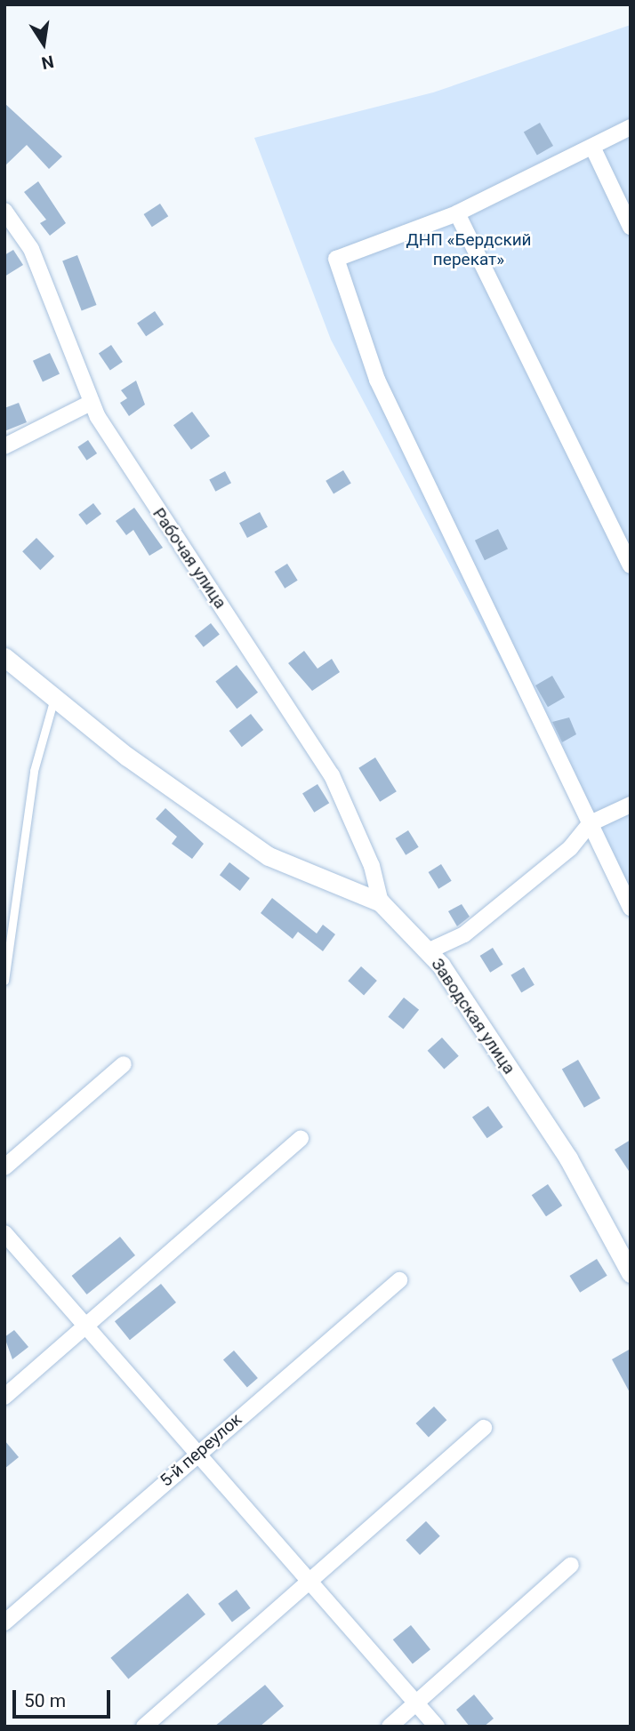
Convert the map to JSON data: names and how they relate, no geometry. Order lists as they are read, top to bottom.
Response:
{
  "streets": {
    "street": ["Рабочая улица", "Заводская улица", "5-й переулок"]
  },
  "crossings": [
    ["Рабочая улица", "Заводская улица"]
  ],
  "parks": ["ДНП «Бердский перекат»"],
  "scale_bar": "50 m",
  "north": "bottom"
}
